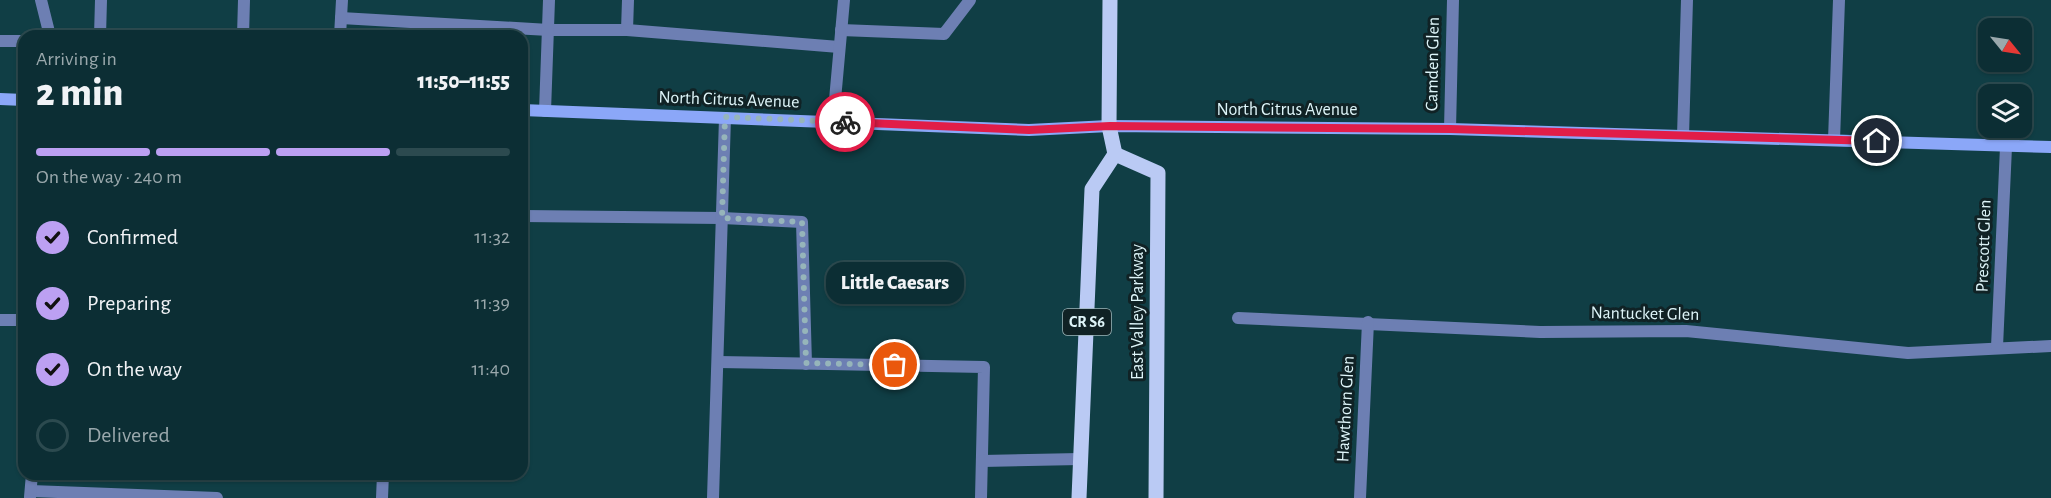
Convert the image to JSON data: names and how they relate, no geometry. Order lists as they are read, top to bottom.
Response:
{
  "streets": {
    "main road": ["East Valley Parkway", "CR S6"],
    "street": [
      "Camden Glen",
      "North Citrus Avenue",
      "Prescott Glen",
      "Nantucket Glen",
      "Hawthorn Glen"
    ]
  },
  "crossings": [
    ["Camden Glen", "North Citrus Avenue"],
    ["North Citrus Avenue", "Prescott Glen"],
    ["Prescott Glen", "Nantucket Glen"],
    ["East Valley Parkway", "CR S6"],
    ["Nantucket Glen", "Hawthorn Glen"]
  ],
  "places": ["Little Caesars"],
  "north": "bottom right",
  "page": {
    "heading": ["2 min", "Arriving in", "11:50–11:55"],
    "bar": "On the way · 240 m",
    "list": [
      ["Confirmed", "11:32"],
      ["Preparing", "11:39"],
      ["On the way", "11:40"],
      "Delivered"
    ],
    "bubble": "Little Caesars"
  }
}
